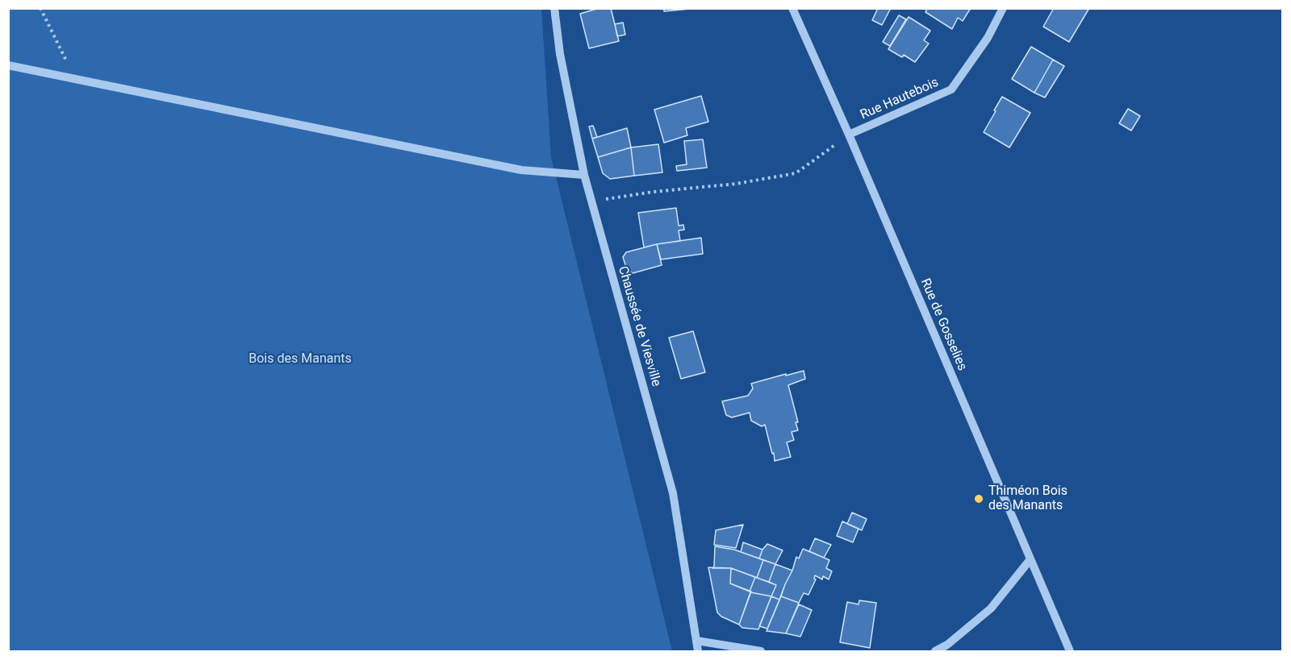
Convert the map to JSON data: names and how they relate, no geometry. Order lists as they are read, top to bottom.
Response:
{
  "streets": {
    "street": ["Rue Hautebois", "Rue de Gosselies", "Chaussée de Viesville"]
  },
  "crossings": [
    ["Rue Hautebois", "Rue de Gosselies"]
  ],
  "parks": ["Bois des Manants"],
  "places": ["Thiméon Bois des Manants"]
}
